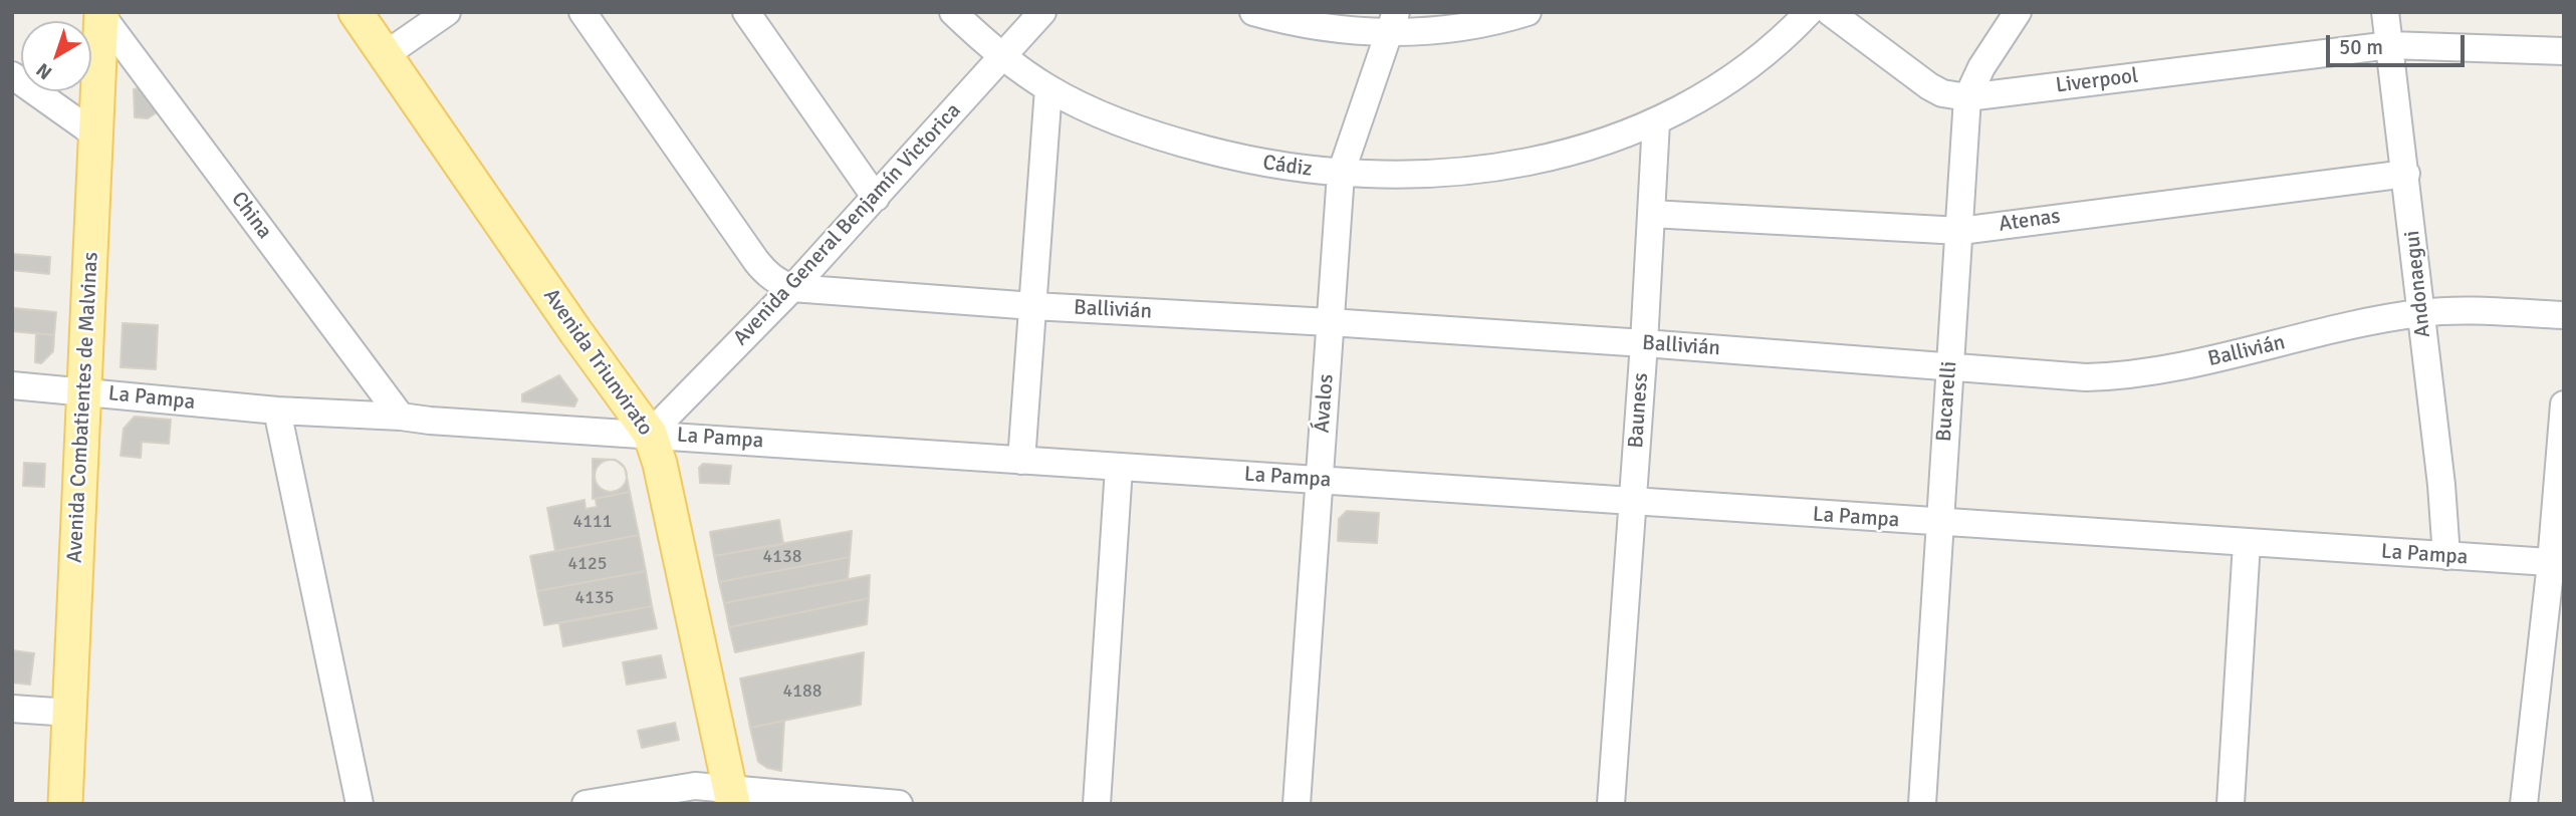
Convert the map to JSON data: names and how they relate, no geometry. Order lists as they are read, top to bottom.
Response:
{
  "streets": {
    "main road": ["Avenida Triunvirato", "Avenida Combatientes de Malvinas"],
    "street": [
      "Liverpool",
      "Cádiz",
      "China",
      "Atenas",
      "Avenida General Benjamín Victorica",
      "Andonaegui",
      "Ballivián",
      "La Pampa",
      "Bucarelli",
      "Ávalos",
      "Bauness"
    ]
  },
  "crossings": [
    ["Liverpool", "Andonaegui"],
    ["Liverpool", "Bucarelli"],
    ["Cádiz", "Avenida General Benjamín Victorica"],
    ["Cádiz", "Ávalos"],
    ["Cádiz", "Bauness"],
    ["China", "La Pampa"],
    ["China", "Avenida Combatientes de Malvinas"],
    ["Atenas", "Andonaegui"],
    ["Atenas", "Bucarelli"],
    ["Atenas", "Bauness"],
    ["Avenida General Benjamín Victorica", "Ballivián"],
    ["Avenida General Benjamín Victorica", "Avenida Triunvirato"],
    ["Avenida General Benjamín Victorica", "La Pampa"],
    ["Andonaegui", "Ballivián"],
    ["Andonaegui", "La Pampa"],
    ["Ballivián", "Bucarelli"],
    ["Ballivián", "Ávalos"],
    ["Ballivián", "Bauness"],
    ["Avenida Triunvirato", "La Pampa"],
    ["La Pampa", "Bucarelli"],
    ["La Pampa", "Ávalos"],
    ["La Pampa", "Avenida Combatientes de Malvinas"],
    ["La Pampa", "Bauness"]
  ],
  "house_numbers": [
    "4111",
    "4138",
    "4125",
    "4135",
    "4188"
  ],
  "scale_bar": "50 m",
  "north": "bottom left"
}
